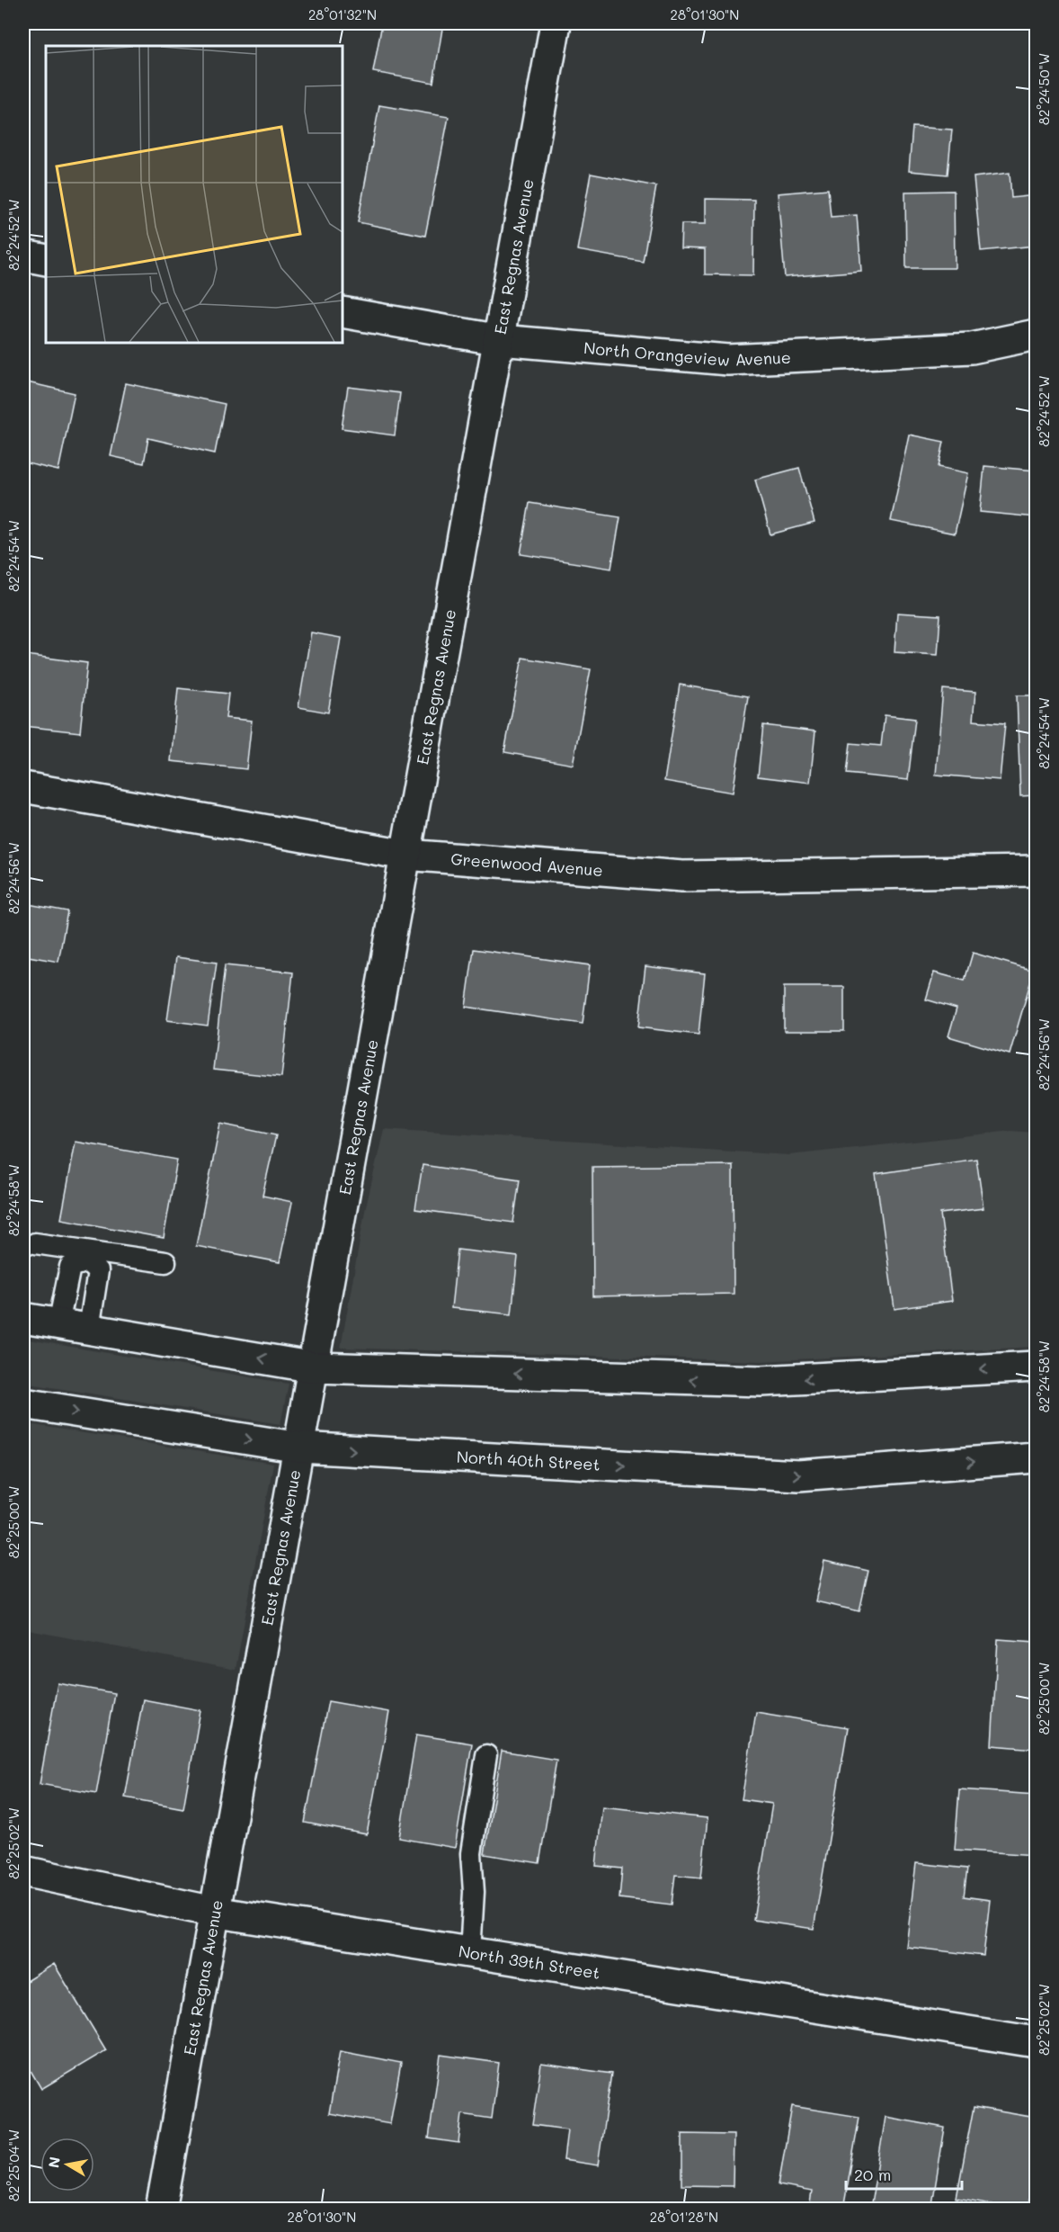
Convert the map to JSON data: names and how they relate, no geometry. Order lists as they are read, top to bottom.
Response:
{
  "streets": {
    "street": [
      "East Regnas Avenue",
      "North Orangeview Avenue",
      "Greenwood Avenue",
      "North 40th Street",
      "North 39th Street"
    ]
  },
  "crossings": [
    ["East Regnas Avenue", "North Orangeview Avenue"],
    ["East Regnas Avenue", "Greenwood Avenue"],
    ["East Regnas Avenue", "North 40th Street"],
    ["East Regnas Avenue", "North 39th Street"]
  ],
  "scale_bar": "20 m",
  "north": "left",
  "coordinates": [
    "28°01'32\"N",
    "28°01'30\"N",
    "82°24'50\"W",
    "82°24'52\"W",
    "82°24'54\"W",
    "82°24'56\"W",
    "82°24'58\"W",
    "82°25'00\"W",
    "82°25'02\"W",
    "82°25'04\"W",
    "28°01'28\"N"
  ]
}
